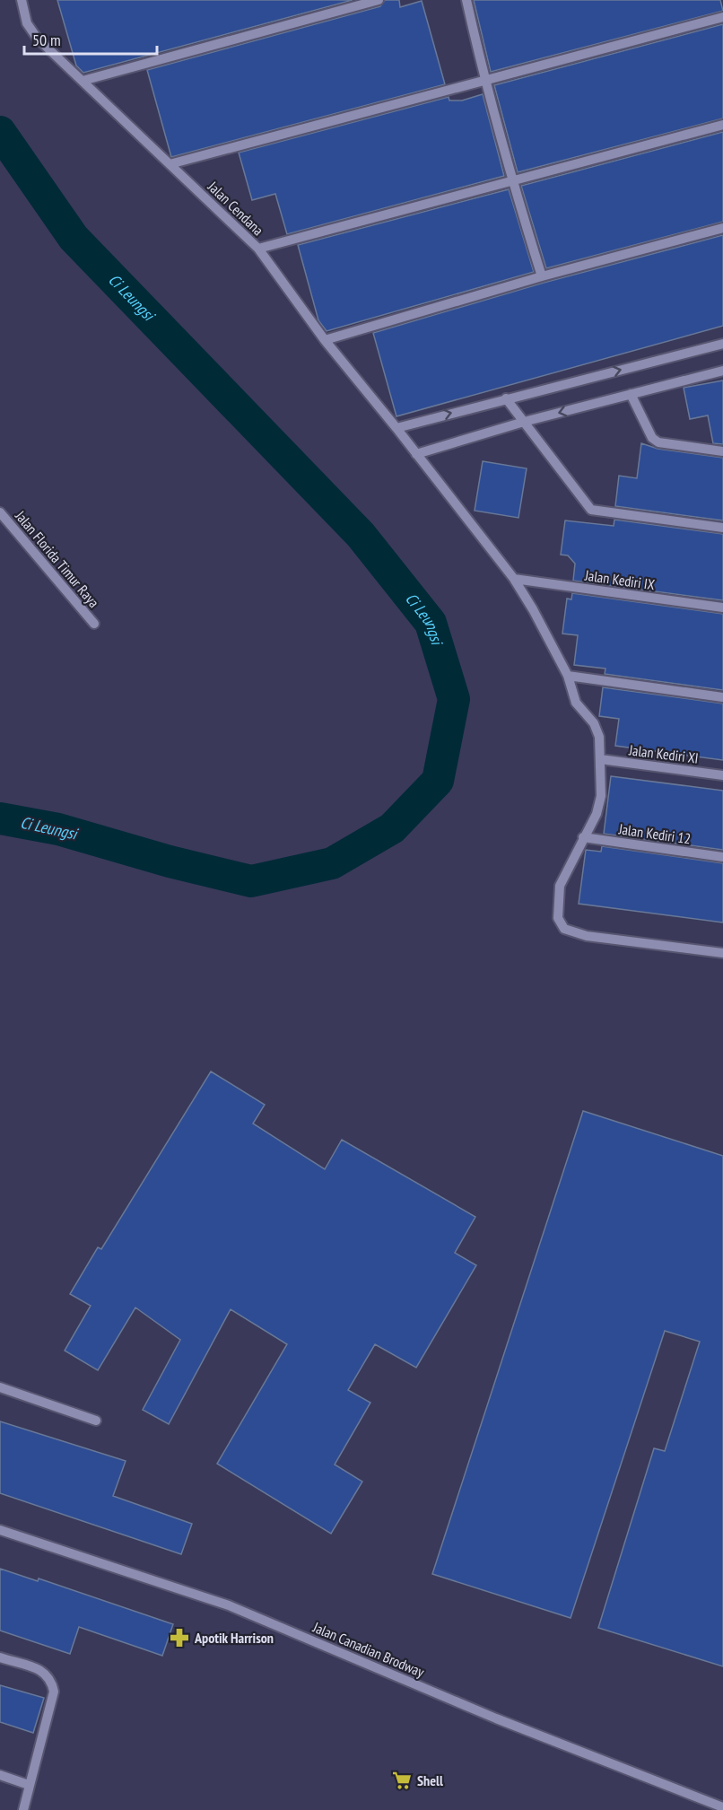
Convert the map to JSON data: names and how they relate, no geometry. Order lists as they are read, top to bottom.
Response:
{
  "streets": {
    "street": [
      "Jalan Cendana",
      "Jalan Florida Timur Raya",
      "Jalan Kediri IX",
      "Jalan Kediri XI",
      "Jalan Kediri 12",
      "Jalan Canadian Brodway"
    ]
  },
  "crossings": [
    ["Jalan Cendana", "Jalan Kediri IX"],
    ["Jalan Cendana", "Jalan Kediri XI"],
    ["Jalan Cendana", "Jalan Kediri 12"]
  ],
  "water": ["Ci Leungsi"],
  "places": {
    "pharmacy": ["Apotik Harrison"],
    "supermarket": ["Shell"]
  },
  "scale_bar": "50 m"
}
